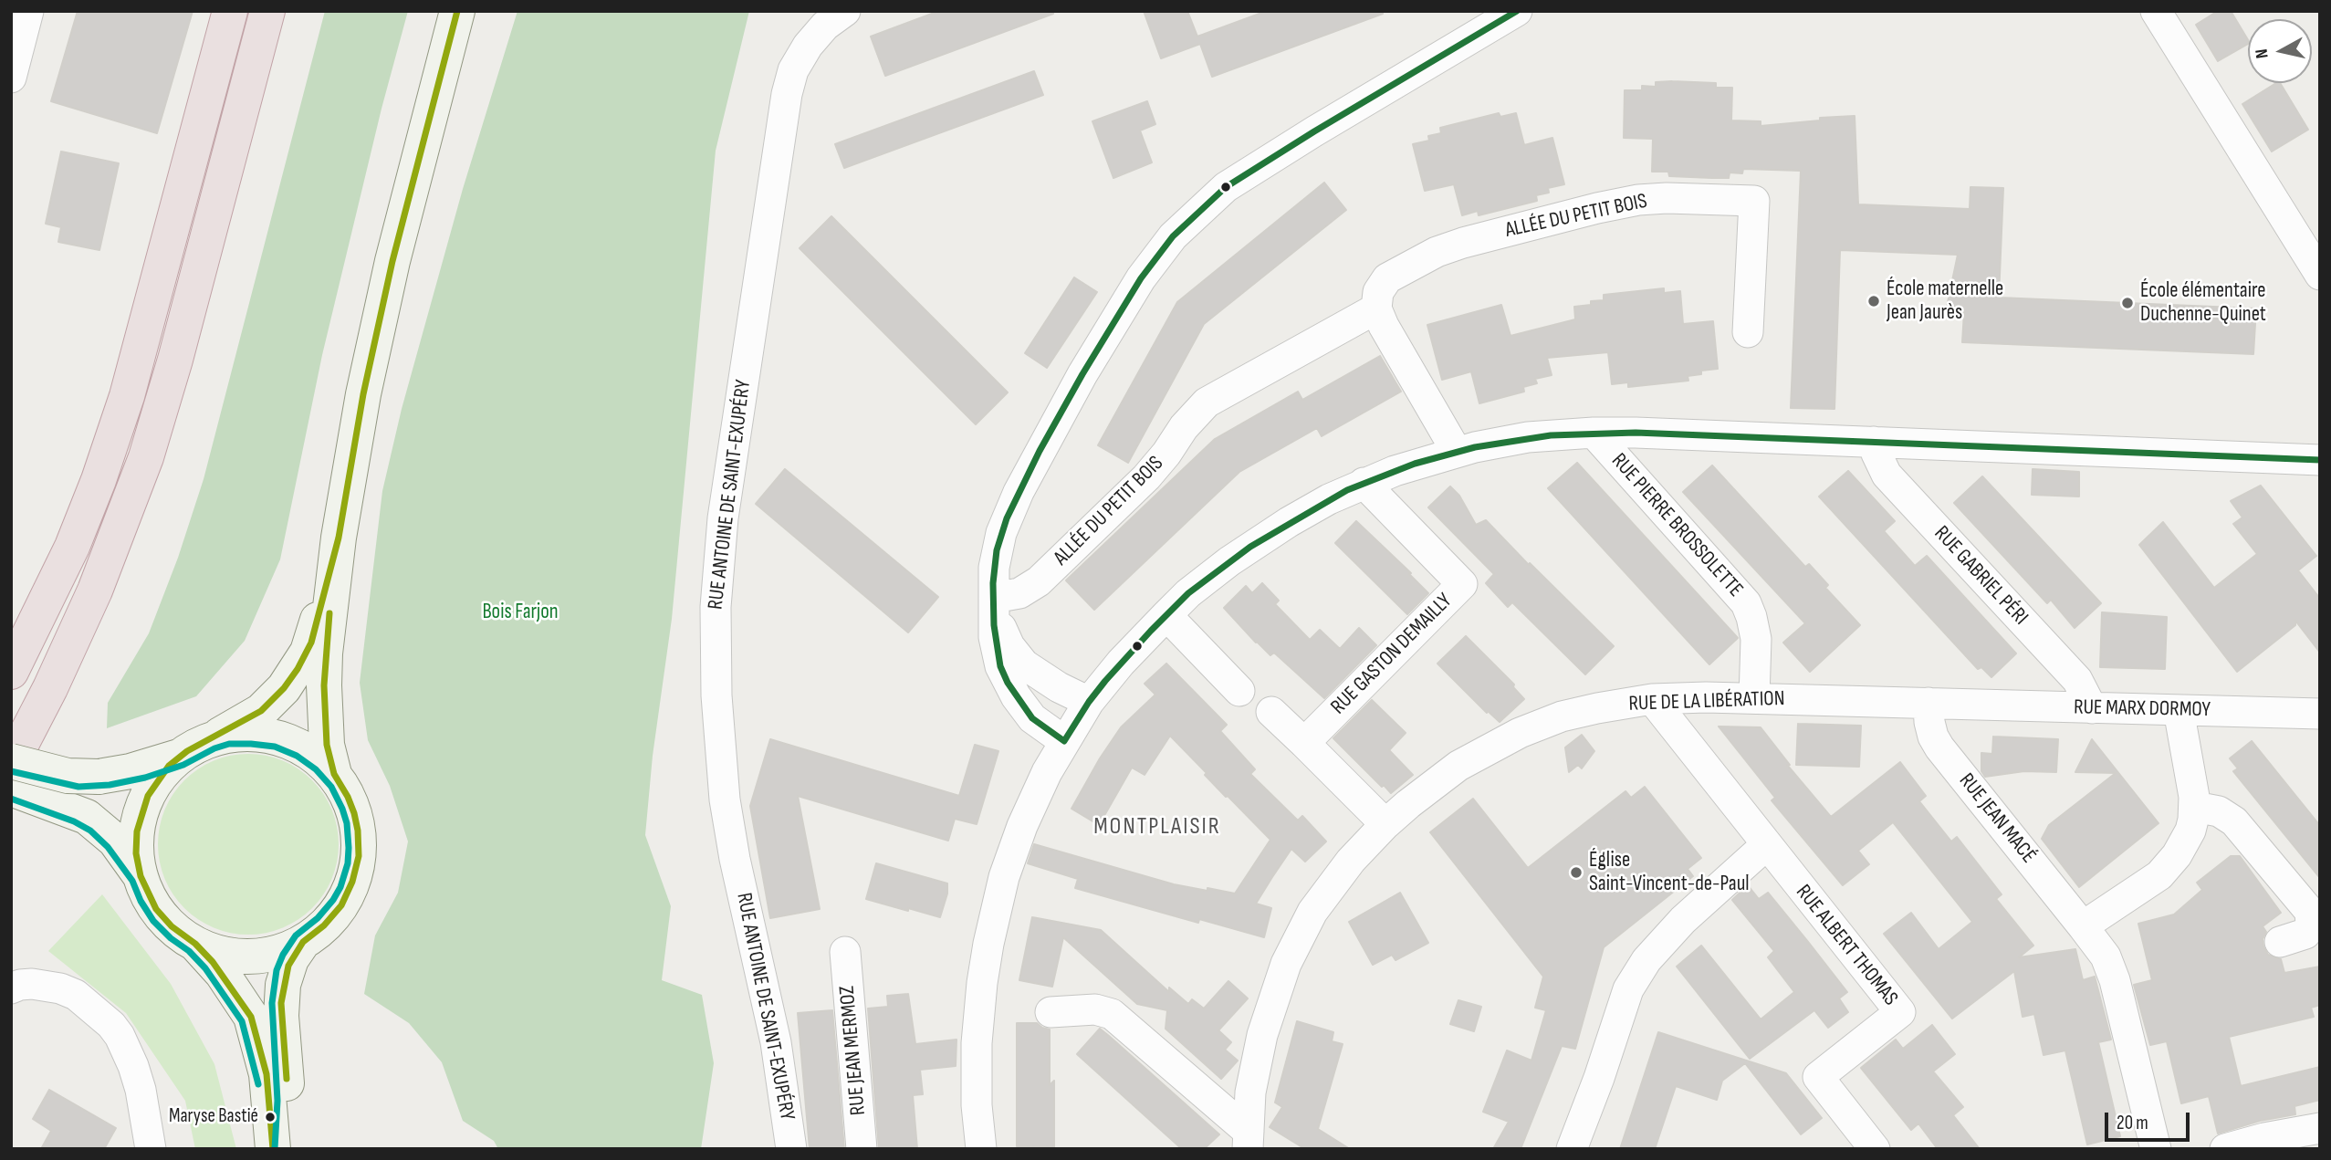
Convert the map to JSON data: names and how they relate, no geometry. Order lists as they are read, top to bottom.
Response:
{
  "streets": {
    "street": [
      "ALLÉE DU PETIT BOIS",
      "RUE ANTOINE DE SAINT-EXUPÉRY",
      "RUE PIERRE BROSSOLETTE",
      "RUE GABRIEL PÉRI",
      "RUE GASTON DEMAILLY",
      "RUE DE LA LIBÉRATION",
      "RUE MARX DORMOY",
      "RUE JEAN MACÉ",
      "RUE ALBERT THOMAS",
      "RUE JEAN MERMOZ"
    ]
  },
  "crossings": [
    ["RUE PIERRE BROSSOLETTE", "RUE DE LA LIBÉRATION"],
    ["RUE GABRIEL PÉRI", "RUE MARX DORMOY"],
    ["RUE DE LA LIBÉRATION", "RUE MARX DORMOY"],
    ["RUE DE LA LIBÉRATION", "RUE JEAN MACÉ"]
  ],
  "districts": ["MONTPLAISIR"],
  "parks": ["Bois Farjon"],
  "places": [
    "École maternelle Jean Jaurès",
    "École élémentaire Duchenne-Quinet",
    "Église Saint-Vincent-de-Paul",
    "Maryse Bastié"
  ],
  "scale_bar": "20 m",
  "north": "left"
}
